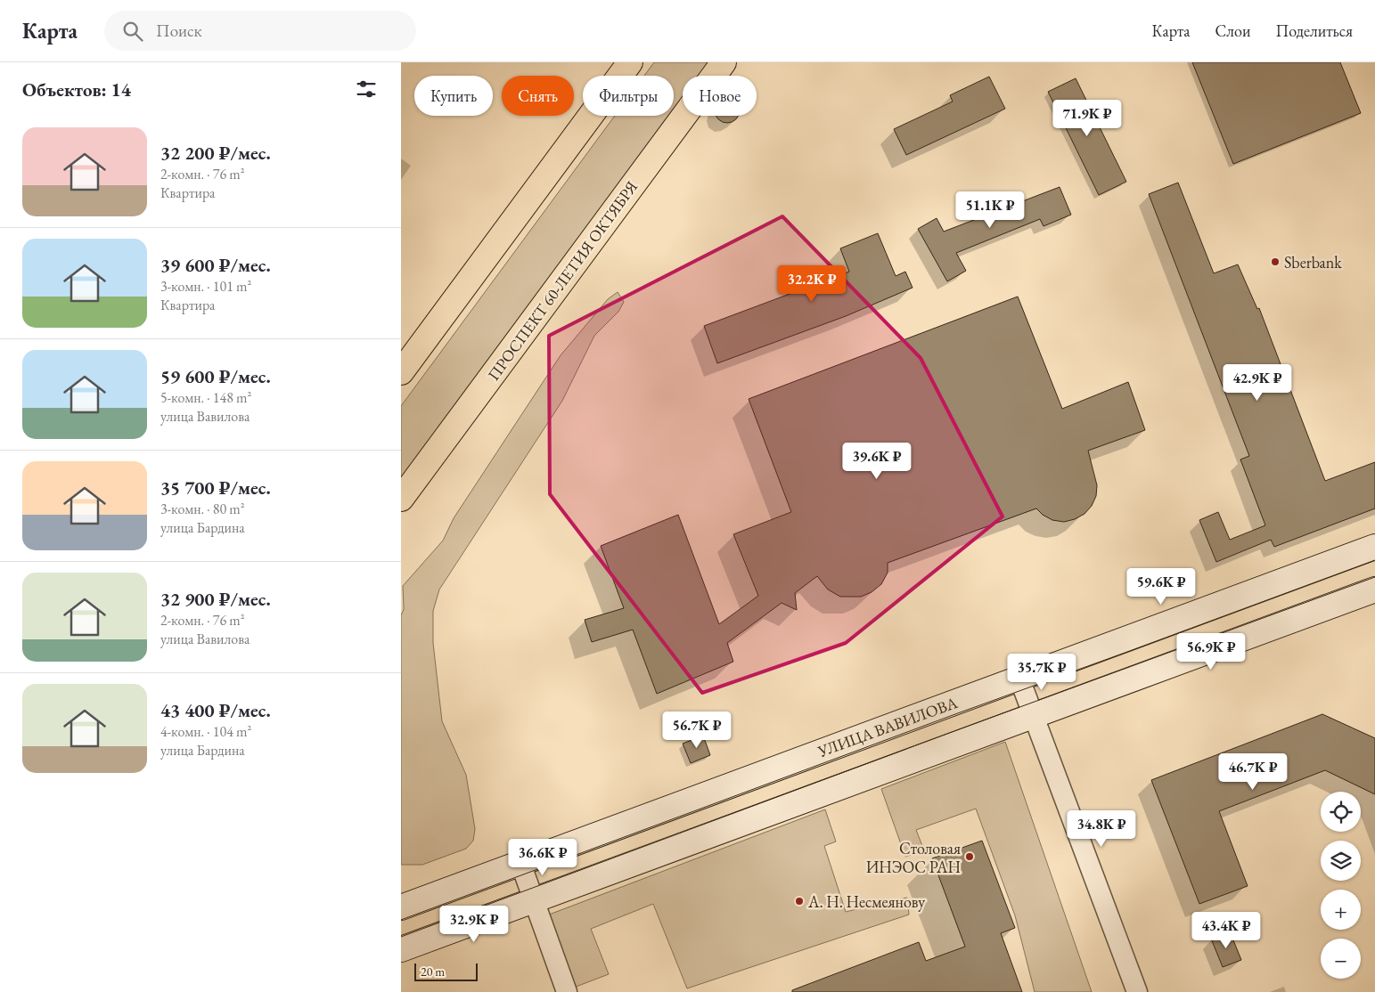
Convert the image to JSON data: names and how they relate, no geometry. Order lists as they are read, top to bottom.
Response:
{
  "streets": {
    "main road": ["ПРОСПЕКТ 60-ЛЕТИЯ ОКТЯБРЯ", "УЛИЦА ВАВИЛОВА"]
  },
  "places": ["Sberbank", "Столовая ИНЭОС РАН", "А. Н. Несмеянову"],
  "scale_bar": "20 m",
  "page": {
    "header": "Карта",
    "search": "Поиск",
    "nav": ["Карта", "Слои", "Поделиться"],
    "heading": "Объектов: 14",
    "chip": [
      "Купить",
      "Снять",
      "Фильтры",
      "Новое"
    ],
    "price": [
      "71.9K ₽",
      "51.1K ₽",
      "32.2K ₽",
      "42.9K ₽",
      "39.6K ₽",
      "59.6K ₽",
      "56.9K ₽",
      "35.7K ₽",
      "56.7K ₽",
      "46.7K ₽",
      "34.8K ₽",
      "36.6K ₽",
      "32.9K ₽",
      "43.4K ₽"
    ],
    "list": [
      {
        "name": "32 200 ₽/мес.",
        "note": "2-комн. · 76 m² · Квартира"
      },
      {
        "name": "39 600 ₽/мес.",
        "note": "3-комн. · 101 m² · Квартира"
      },
      {
        "name": "59 600 ₽/мес.",
        "note": "5-комн. · 148 m² · улица Вавилова"
      },
      {
        "name": "35 700 ₽/мес.",
        "note": "3-комн. · 80 m² · улица Бардина"
      },
      {
        "name": "32 900 ₽/мес.",
        "note": "2-комн. · 76 m² · улица Вавилова"
      },
      {
        "name": "43 400 ₽/мес.",
        "note": "4-комн. · 104 m² · улица Бардина"
      }
    ],
    "map_buttons": ["+", "−"],
    "scale": "20 m"
  }
}
